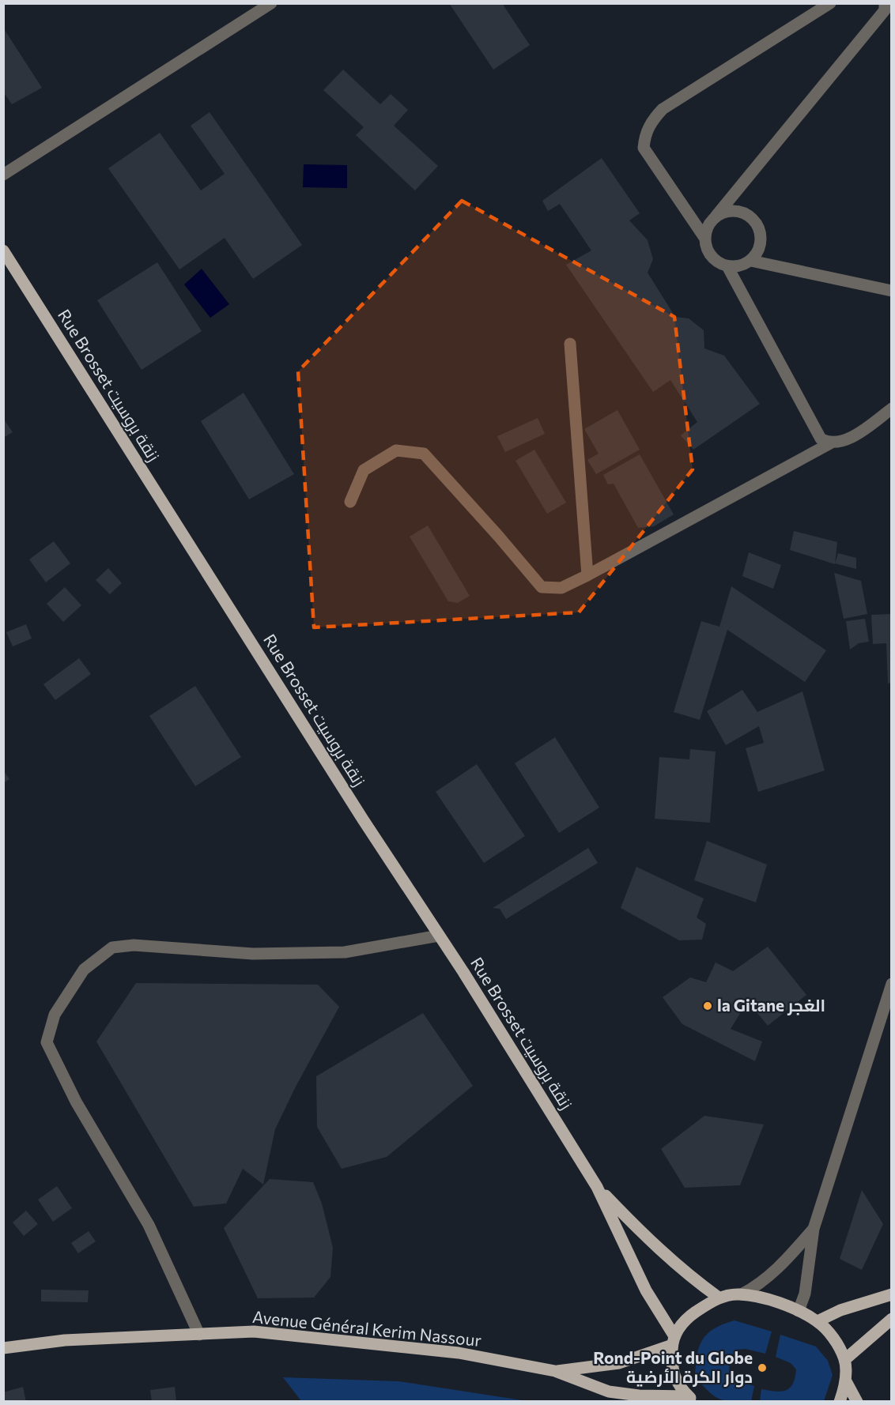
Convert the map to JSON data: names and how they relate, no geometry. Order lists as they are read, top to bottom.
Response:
{
  "streets": {
    "main road": ["Rue Brosset زنقة بروسيت", "Avenue Général Kerim Nassour"]
  },
  "places": ["la Gitane الغجر", "Rond-Point du Globe دوار الكرة الأرضية"]
}
